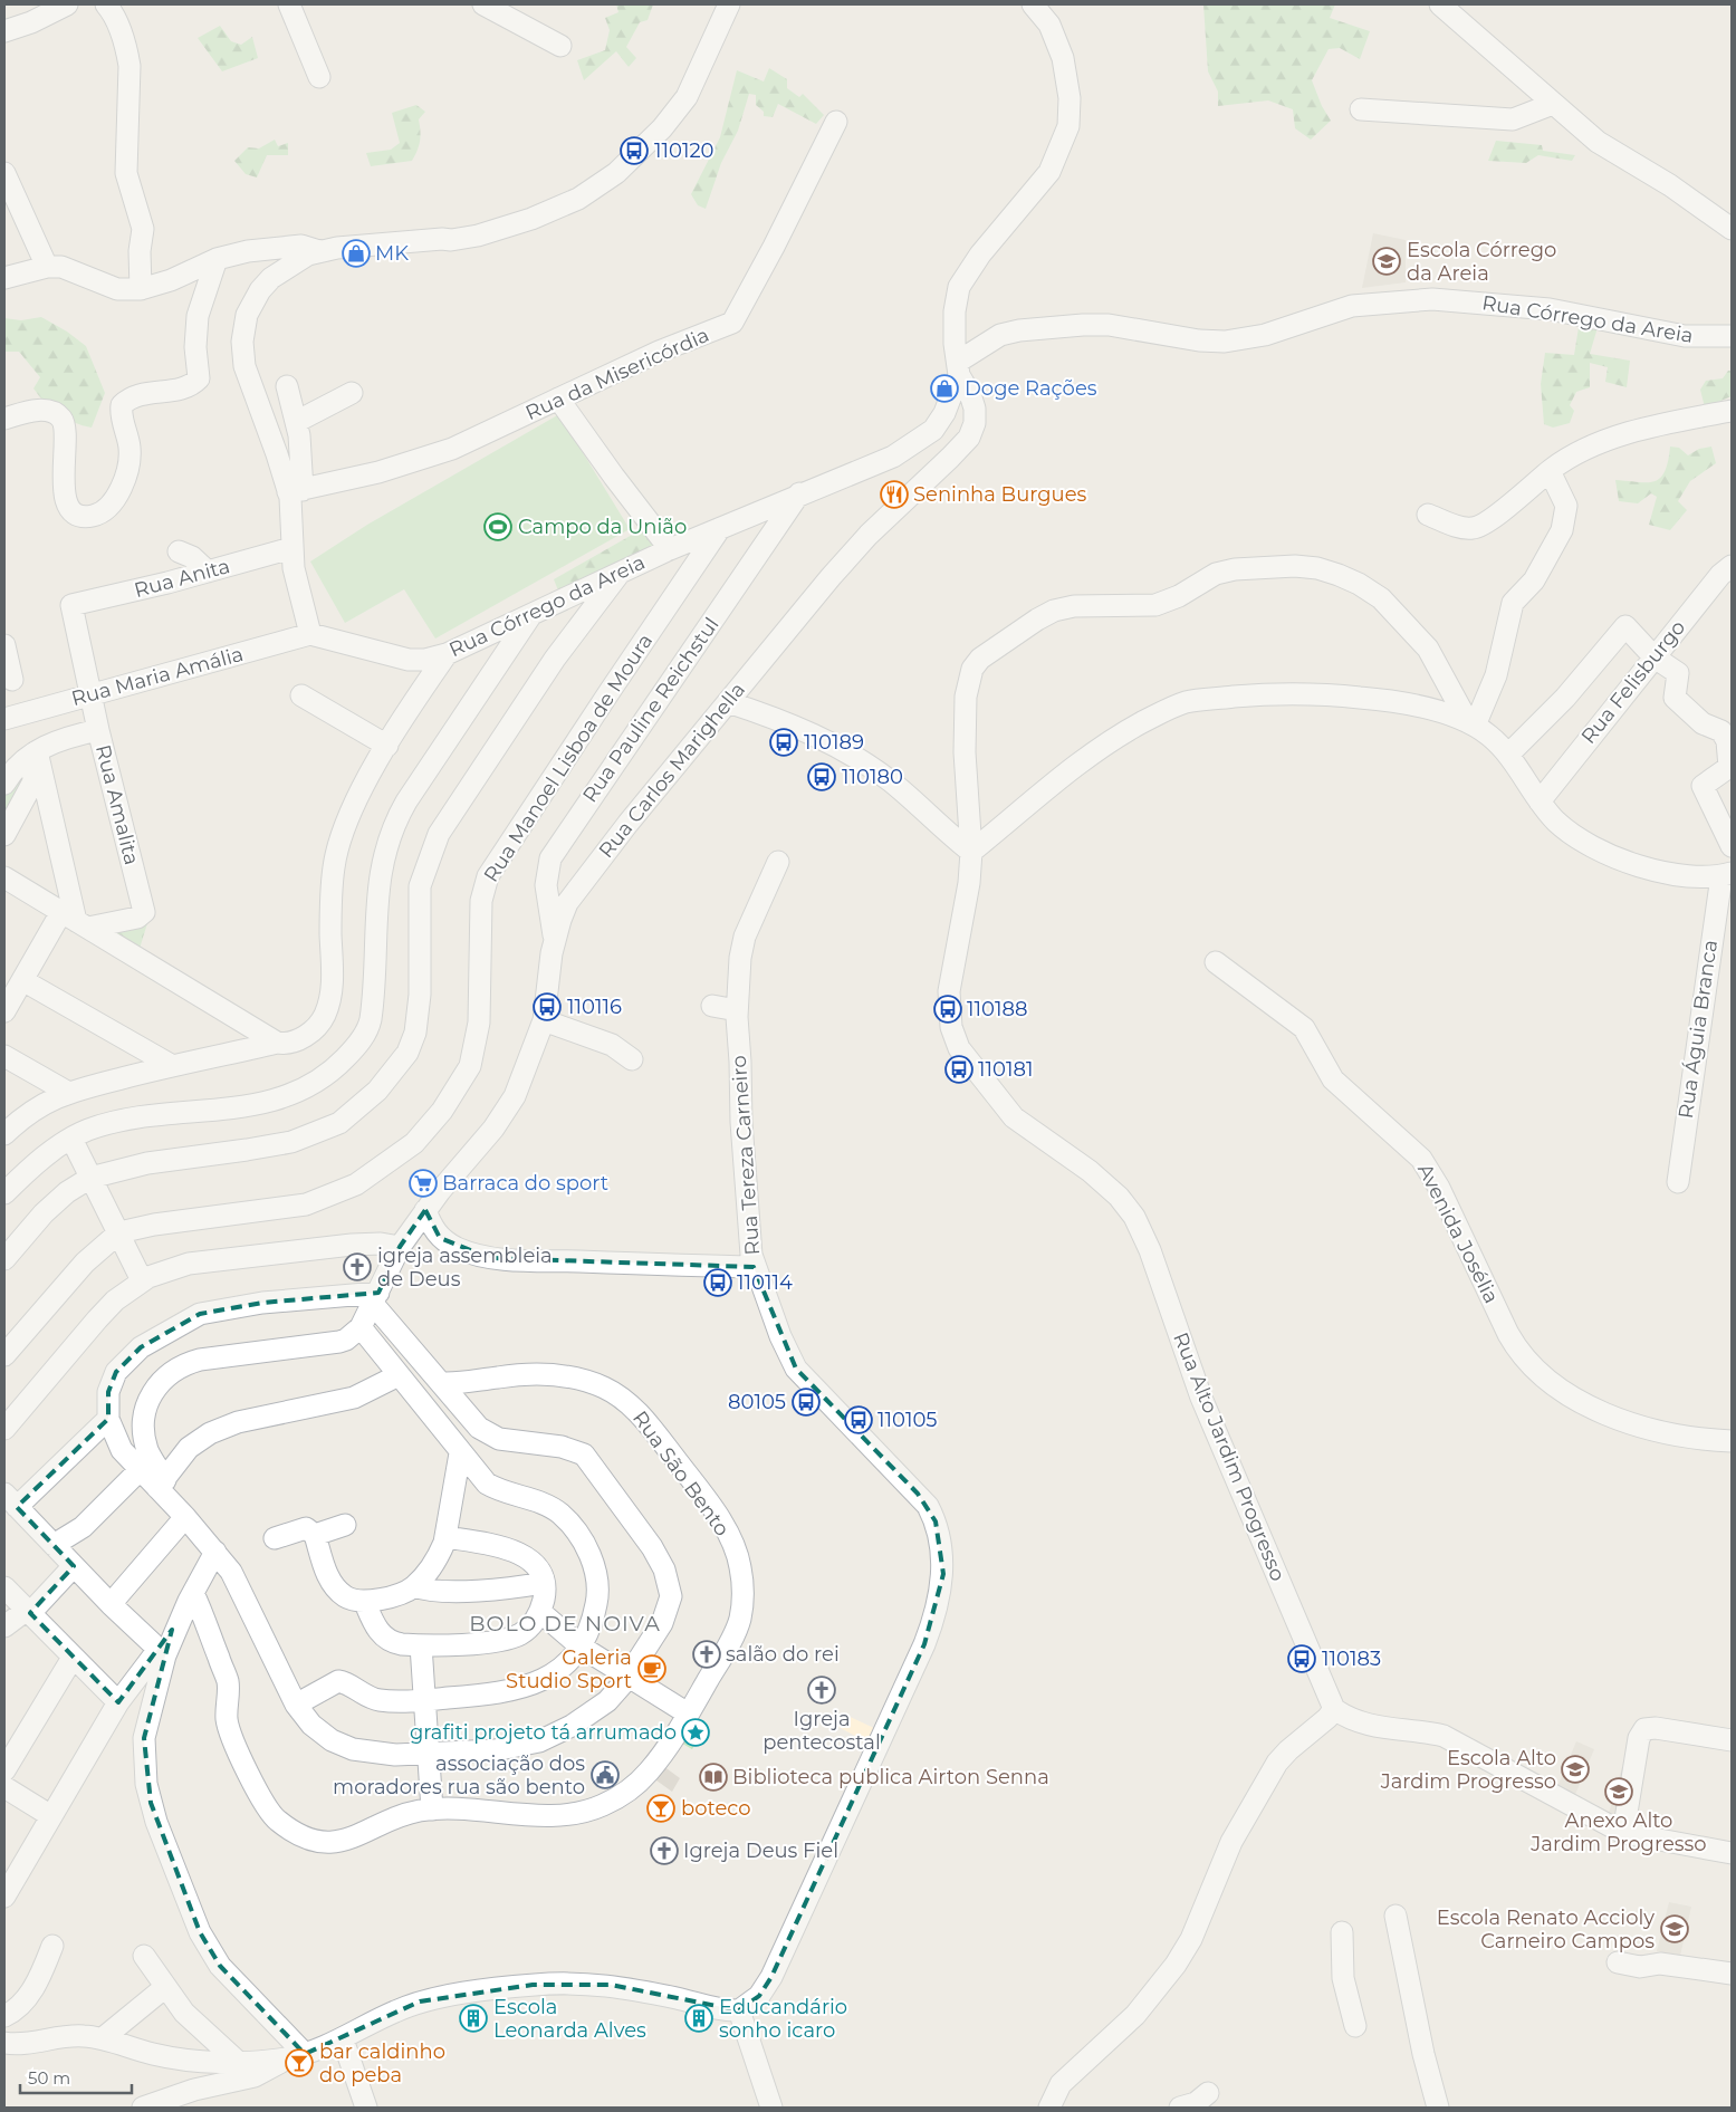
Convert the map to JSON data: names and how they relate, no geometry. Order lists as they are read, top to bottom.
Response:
{
  "streets": {
    "street": [
      "Rua Córrego da Areia",
      "Rua da Misericórdia",
      "Rua Anita",
      "Rua Maria Amália",
      "Rua Felisburgo",
      "Rua Pauline Reichstul",
      "Rua Manoel Lisboa de Moura",
      "Rua Carlos Marighella",
      "Rua Amalita",
      "Rua Águia Branca",
      "Rua Tereza Carneiro",
      "Avenida Josélia",
      "Rua Alto Jardim Progresso",
      "Rua São Bento"
    ]
  },
  "crossings": [
    ["Rua Córrego da Areia", "Rua Maria Amália"],
    ["Rua Córrego da Areia", "Rua Pauline Reichstul"],
    ["Rua Córrego da Areia", "Rua Manoel Lisboa de Moura"],
    ["Rua Córrego da Areia", "Rua Carlos Marighella"],
    ["Rua Anita", "Rua Amalita"],
    ["Rua Maria Amália", "Rua Amalita"],
    ["Rua Pauline Reichstul", "Rua Carlos Marighella"]
  ],
  "districts": ["BOLO DE NOIVA"],
  "places": {
    "bus stop": [
      "110120",
      "110189",
      "110180",
      "110116",
      "110188",
      "110181",
      "110114",
      "80105",
      "110105",
      "110183"
    ],
    "shop": ["MK", "Doge Rações"],
    "school or university": [
      "Escola Córrego da Areia",
      "Escola Alto Jardim Progresso",
      "Anexo Alto Jardim Progresso",
      "Escola Renato Accioly Carneiro Campos"
    ],
    "restaurant": ["Seninha Burgues"],
    "sports": ["Campo da União"],
    "supermarket": ["Barraca do sport"],
    "church": [
      "igreja assembleia de Deus",
      "salão do rei",
      "Igreja pentecostal",
      "Igreja Deus Fiel"
    ],
    "cafe": ["Galeria Studio Sport"],
    "place": ["grafiti projeto tá arrumado"],
    "public building": ["associação dos moradores rua são bento"],
    "library": ["Biblioteca publica Airton Senna"],
    "bar": ["boteco", "bar caldinho do peba"],
    "building": ["Escola Leonarda Alves", "Educandário sonho icaro"]
  },
  "scale_bar": "50 m"
}
